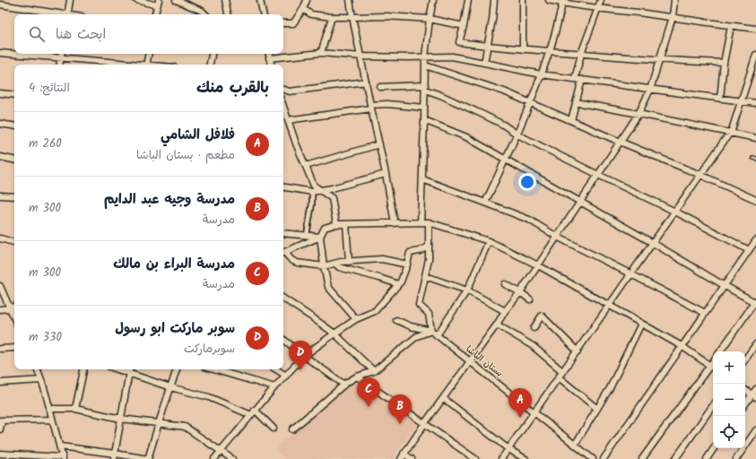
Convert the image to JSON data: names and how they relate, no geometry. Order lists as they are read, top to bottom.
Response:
{
  "streets": {
    "street": ["بستان الباشا"]
  },
  "page": {
    "search": "ابحث هنا",
    "heading": ["بالقرب منك", "النتائج: 4"],
    "list": [
      {
        "mark": "A",
        "name": "فلافل الشامي",
        "note": "مطعم · بستان الباشا",
        "value": "260 m"
      },
      {
        "mark": "B",
        "name": "مدرسة وجيه عبد الدايم",
        "note": "مدرسة",
        "value": "300 m"
      },
      {
        "mark": "C",
        "name": "مدرسة البراء بن مالك",
        "note": "مدرسة",
        "value": "300 m"
      },
      {
        "mark": "D",
        "name": "سوبر ماركت ابو رسول",
        "note": "سوبرماركت",
        "value": "330 m"
      }
    ],
    "pins": [
      "D",
      "C",
      "A",
      "B"
    ],
    "map_buttons": ["+", "−"]
  }
}
